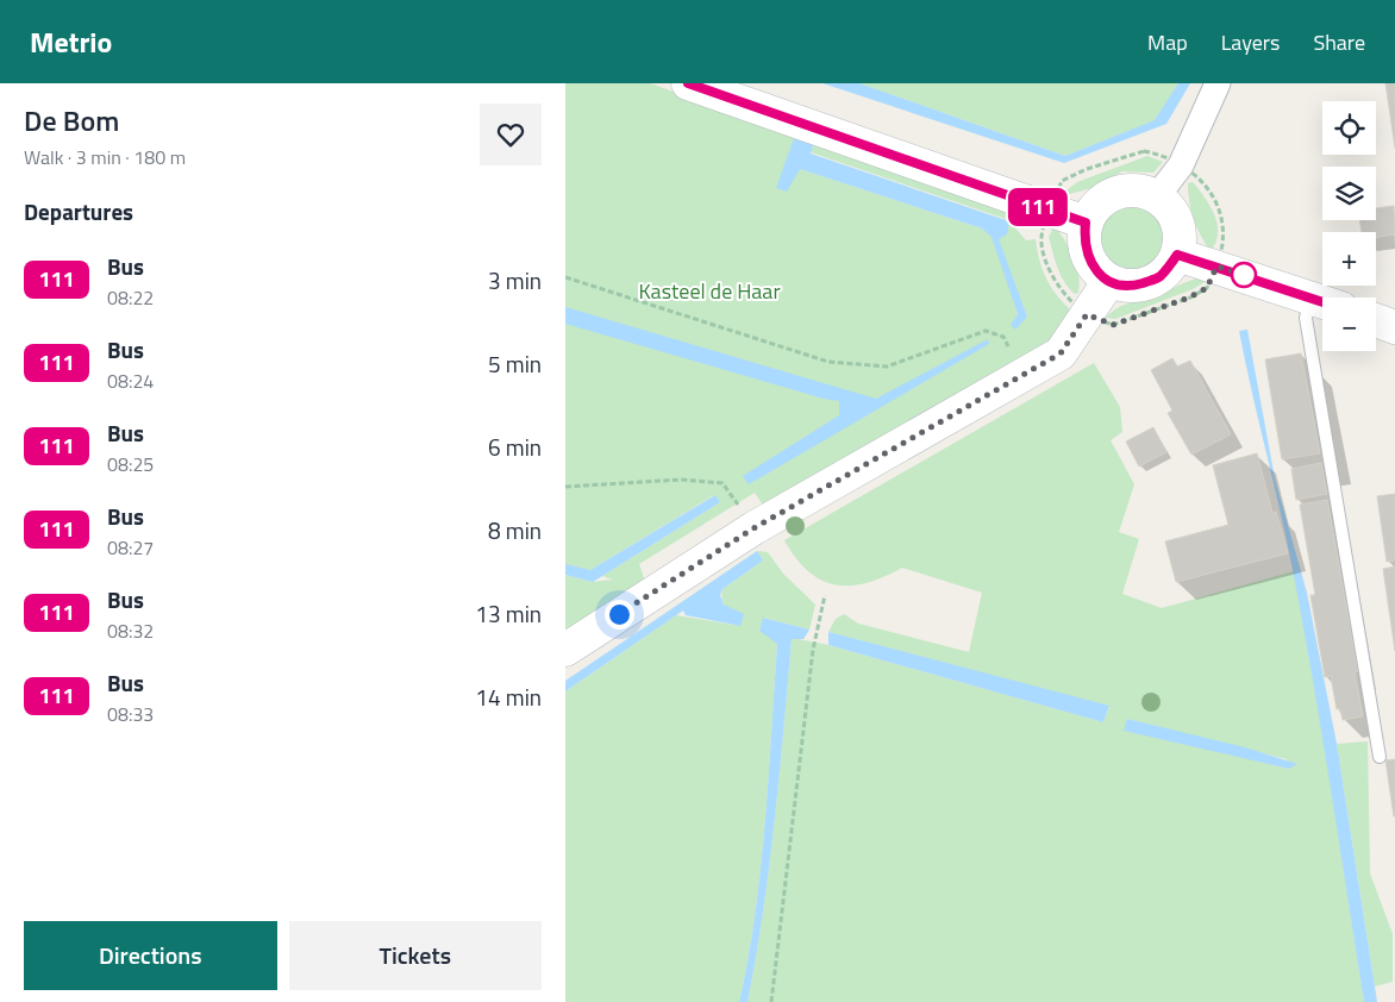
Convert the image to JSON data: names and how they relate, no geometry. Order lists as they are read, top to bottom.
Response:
{
  "parks": ["Kasteel de Haar"],
  "lines": ["bus line 111"],
  "page": {
    "header": "Metrio",
    "nav": ["Map", "Layers", "Share"],
    "heading": [
      ["De Bom", "Walk · 3 min · 180 m"],
      "Departures"
    ],
    "on_map": "111",
    "map_buttons": ["+", "−"],
    "list": [
      {
        "mark": "111",
        "name": "Bus",
        "note": "08:22",
        "value": "3 min"
      },
      {
        "mark": "111",
        "name": "Bus",
        "note": "08:24",
        "value": "5 min"
      },
      {
        "mark": "111",
        "name": "Bus",
        "note": "08:25",
        "value": "6 min"
      },
      {
        "mark": "111",
        "name": "Bus",
        "note": "08:27",
        "value": "8 min"
      },
      {
        "mark": "111",
        "name": "Bus",
        "note": "08:32",
        "value": "13 min"
      },
      {
        "mark": "111",
        "name": "Bus",
        "note": "08:33",
        "value": "14 min"
      }
    ],
    "buttons": ["Directions", "Tickets"]
  }
}
